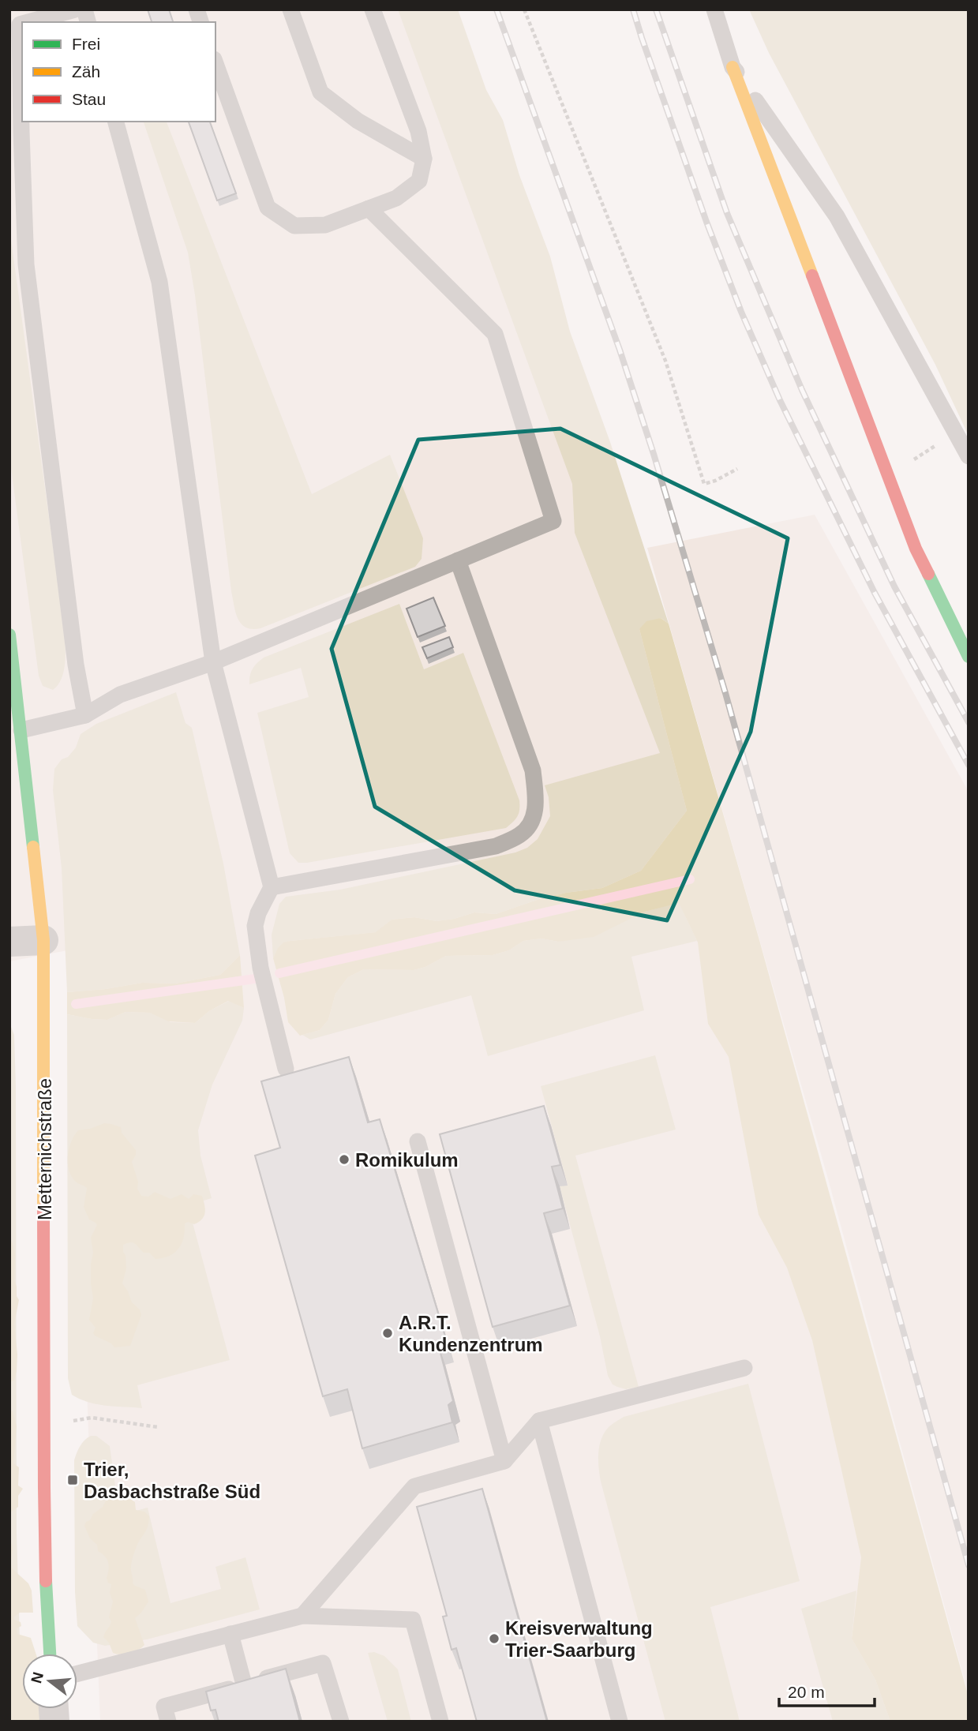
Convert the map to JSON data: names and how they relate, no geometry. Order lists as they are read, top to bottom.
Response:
{
  "streets": {
    "street": ["Metternichstraße"]
  },
  "places": {
    "other": ["Romikulum", "A.R.T. Kundenzentrum", "Kreisverwaltung Trier-Saarburg"],
    "transit": ["Trier, Dasbachstraße Süd"]
  },
  "legend": ["Frei", "Zäh", "Stau"],
  "scale_bar": "20 m",
  "north": "left"
}
